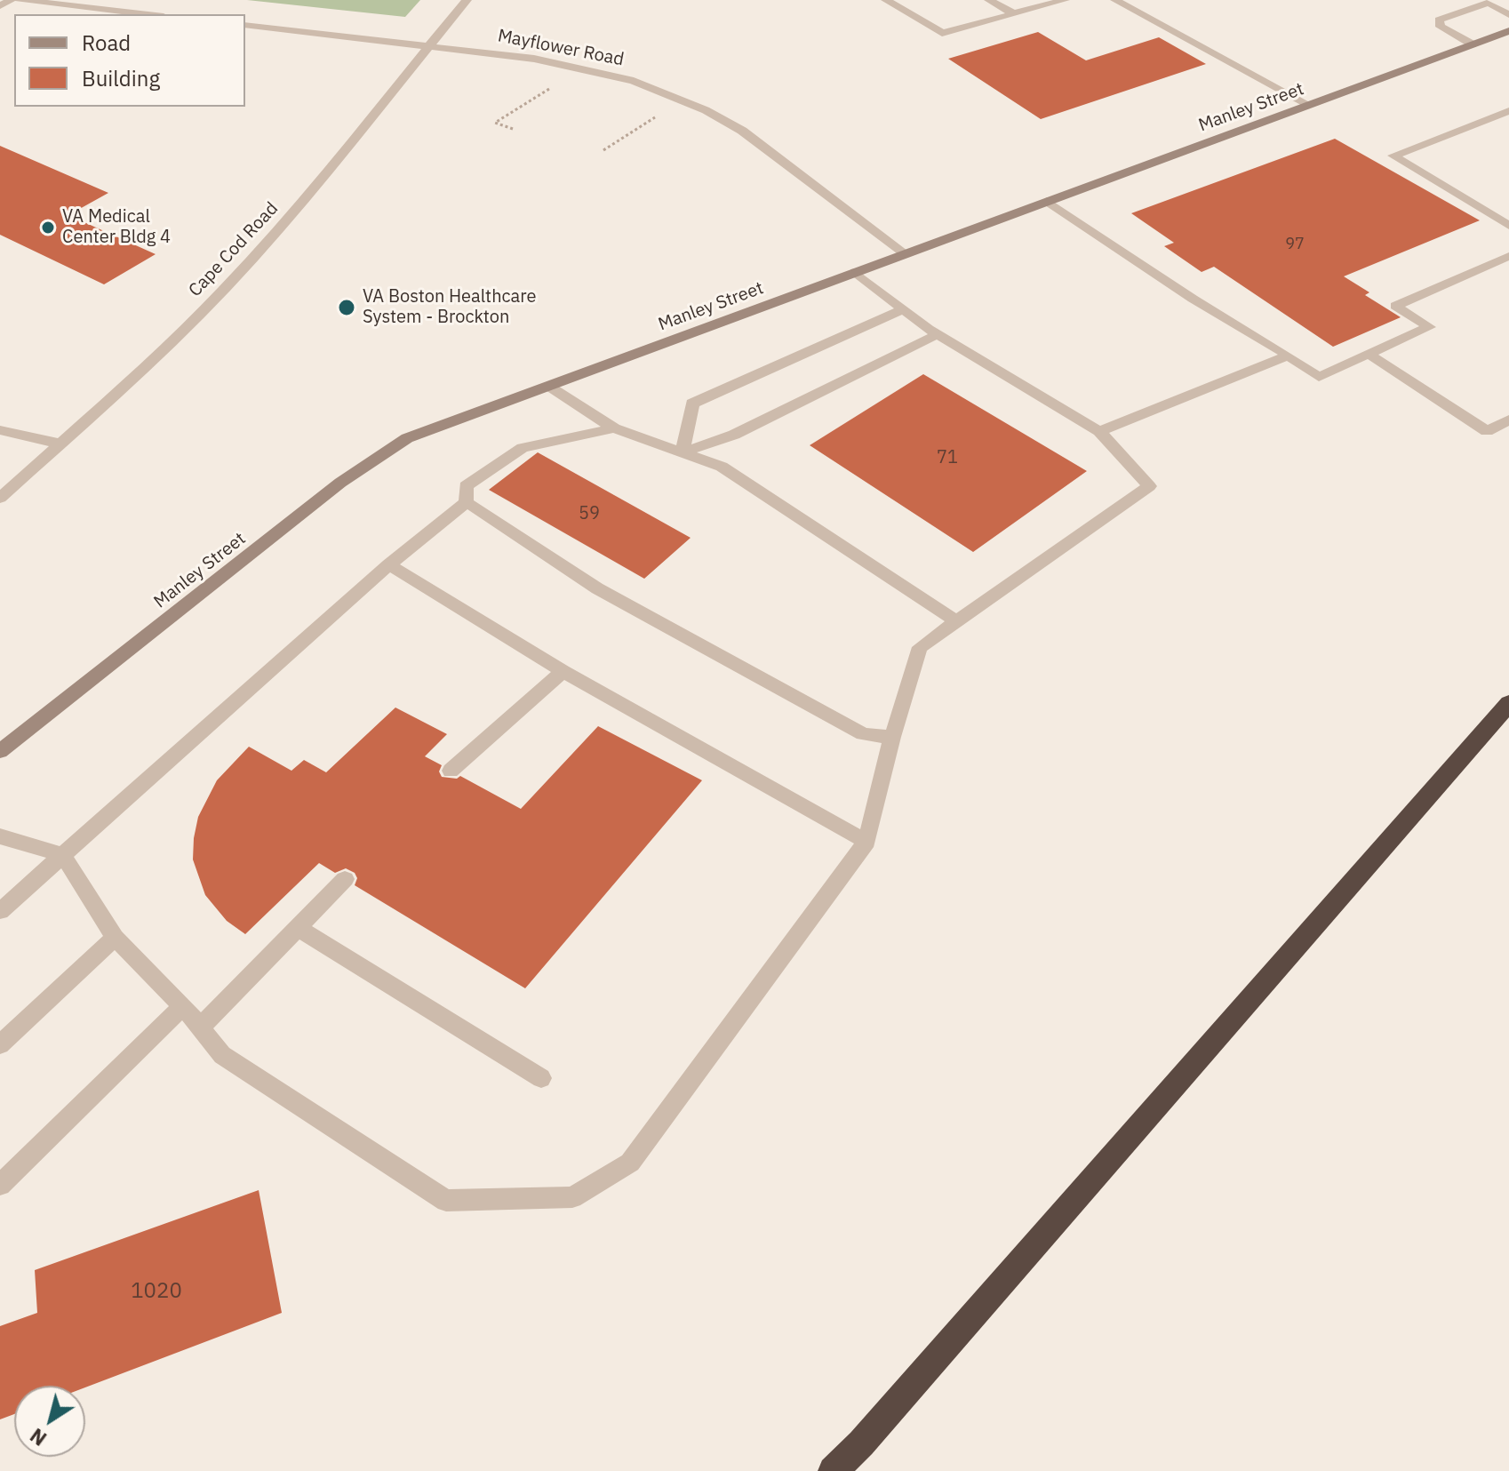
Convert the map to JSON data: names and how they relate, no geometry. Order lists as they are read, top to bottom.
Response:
{
  "streets": {
    "main road": ["Manley Street"],
    "lane": ["Mayflower Road", "Cape Cod Road"]
  },
  "crossings": [
    ["Mayflower Road", "Manley Street"],
    ["Mayflower Road", "Cape Cod Road"]
  ],
  "places": ["VA Medical Center Bldg 4", "VA Boston Healthcare System - Brockton"],
  "house_numbers": [
    "97",
    "71",
    "59",
    "1020"
  ],
  "legend": ["Road", "Building"],
  "north": "bottom left"
}
